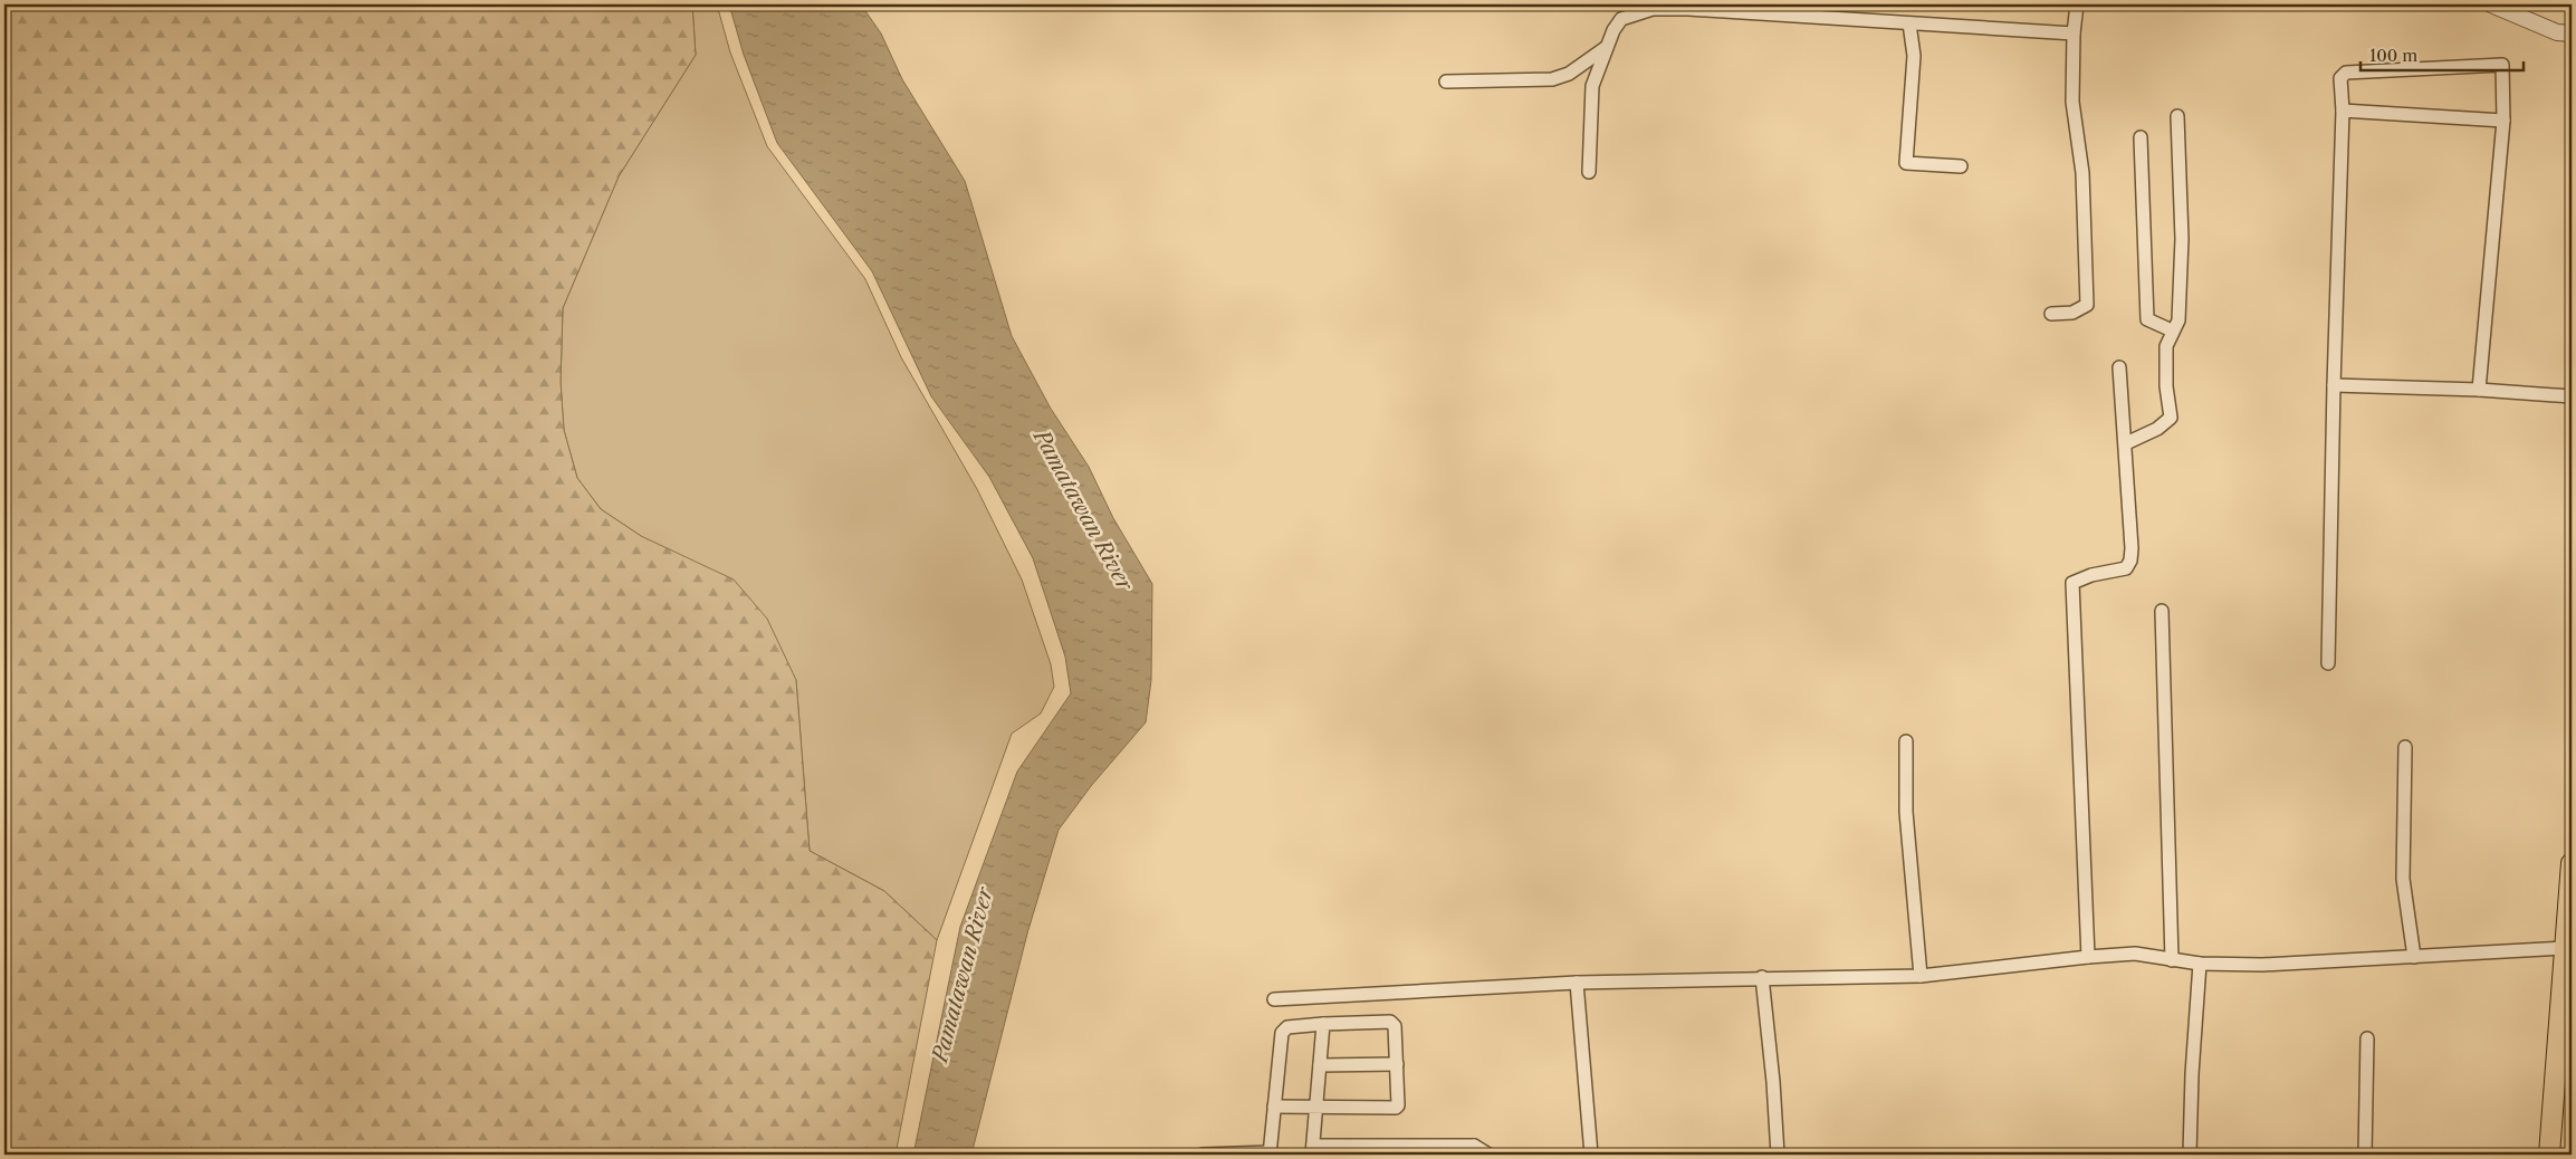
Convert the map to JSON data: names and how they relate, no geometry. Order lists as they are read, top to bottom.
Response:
{
  "water": ["Pamatawan River"],
  "scale_bar": "100 m"
}
